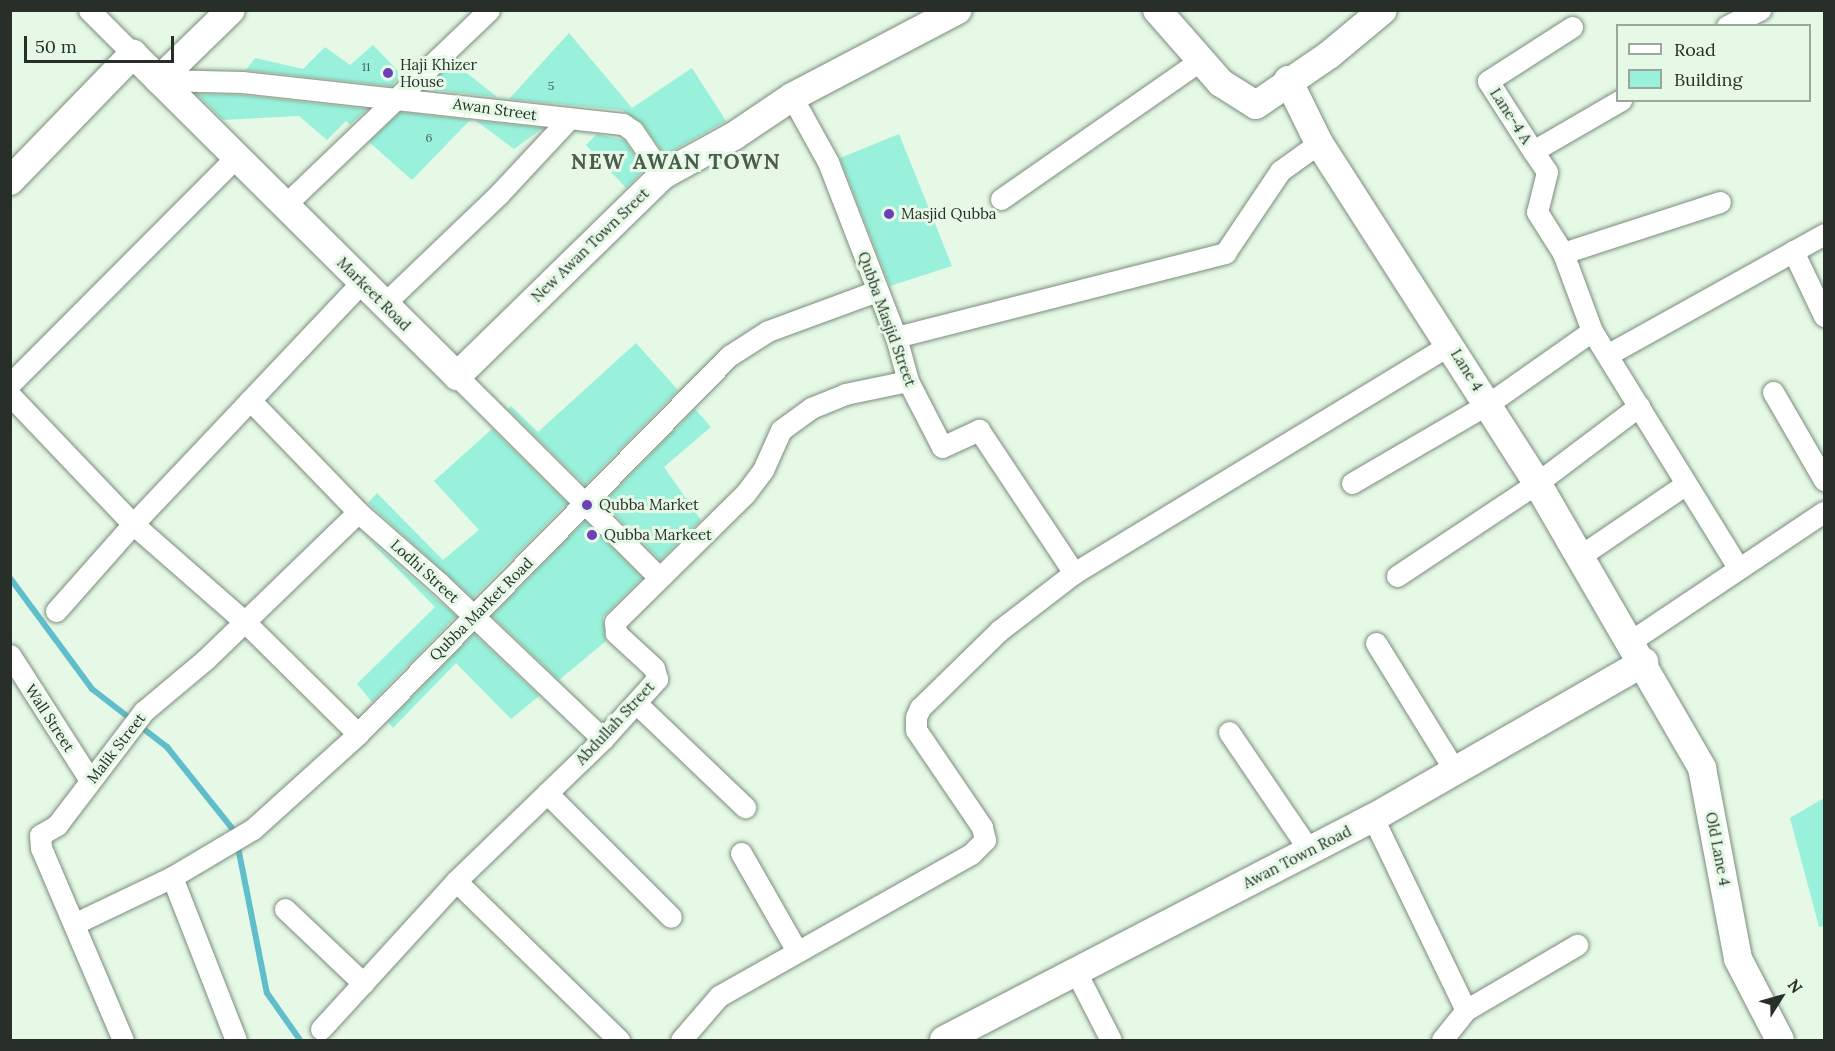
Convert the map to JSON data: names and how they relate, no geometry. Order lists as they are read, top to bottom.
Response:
{
  "streets": {
    "street": [
      "Awan Street",
      "Lane-4 A",
      "New Awan Town Sreet",
      "Markeet Road",
      "Qubba Masjid Street",
      "Lane 4",
      "Lodhi Street",
      "Qubba Market Road",
      "Wall Street",
      "Abdullah Street",
      "Malik Street",
      "Old Lane 4",
      "Awan Town Road"
    ]
  },
  "crossings": [
    ["Awan Street", "New Awan Town Sreet"],
    ["Awan Street", "Markeet Road"],
    ["New Awan Town Sreet", "Markeet Road"],
    ["New Awan Town Sreet", "Qubba Masjid Street"],
    ["Markeet Road", "Qubba Market Road"],
    ["Markeet Road", "Abdullah Street"],
    ["Qubba Masjid Street", "Qubba Market Road"],
    ["Qubba Masjid Street", "Abdullah Street"],
    ["Lane 4", "Old Lane 4"],
    ["Lane 4", "Awan Town Road"],
    ["Lodhi Street", "Qubba Market Road"],
    ["Lodhi Street", "Abdullah Street"],
    ["Lodhi Street", "Malik Street"],
    ["Qubba Market Road", "Malik Street"],
    ["Wall Street", "Malik Street"],
    ["Old Lane 4", "Awan Town Road"]
  ],
  "districts": ["NEW AWAN TOWN"],
  "places": [
    "Haji Khizer House",
    "Masjid Qubba",
    "Qubba Market",
    "Qubba Markeet"
  ],
  "house_numbers": ["11", "5", "6"],
  "legend": ["Road", "Building"],
  "scale_bar": "50 m",
  "north": "top right"
}
